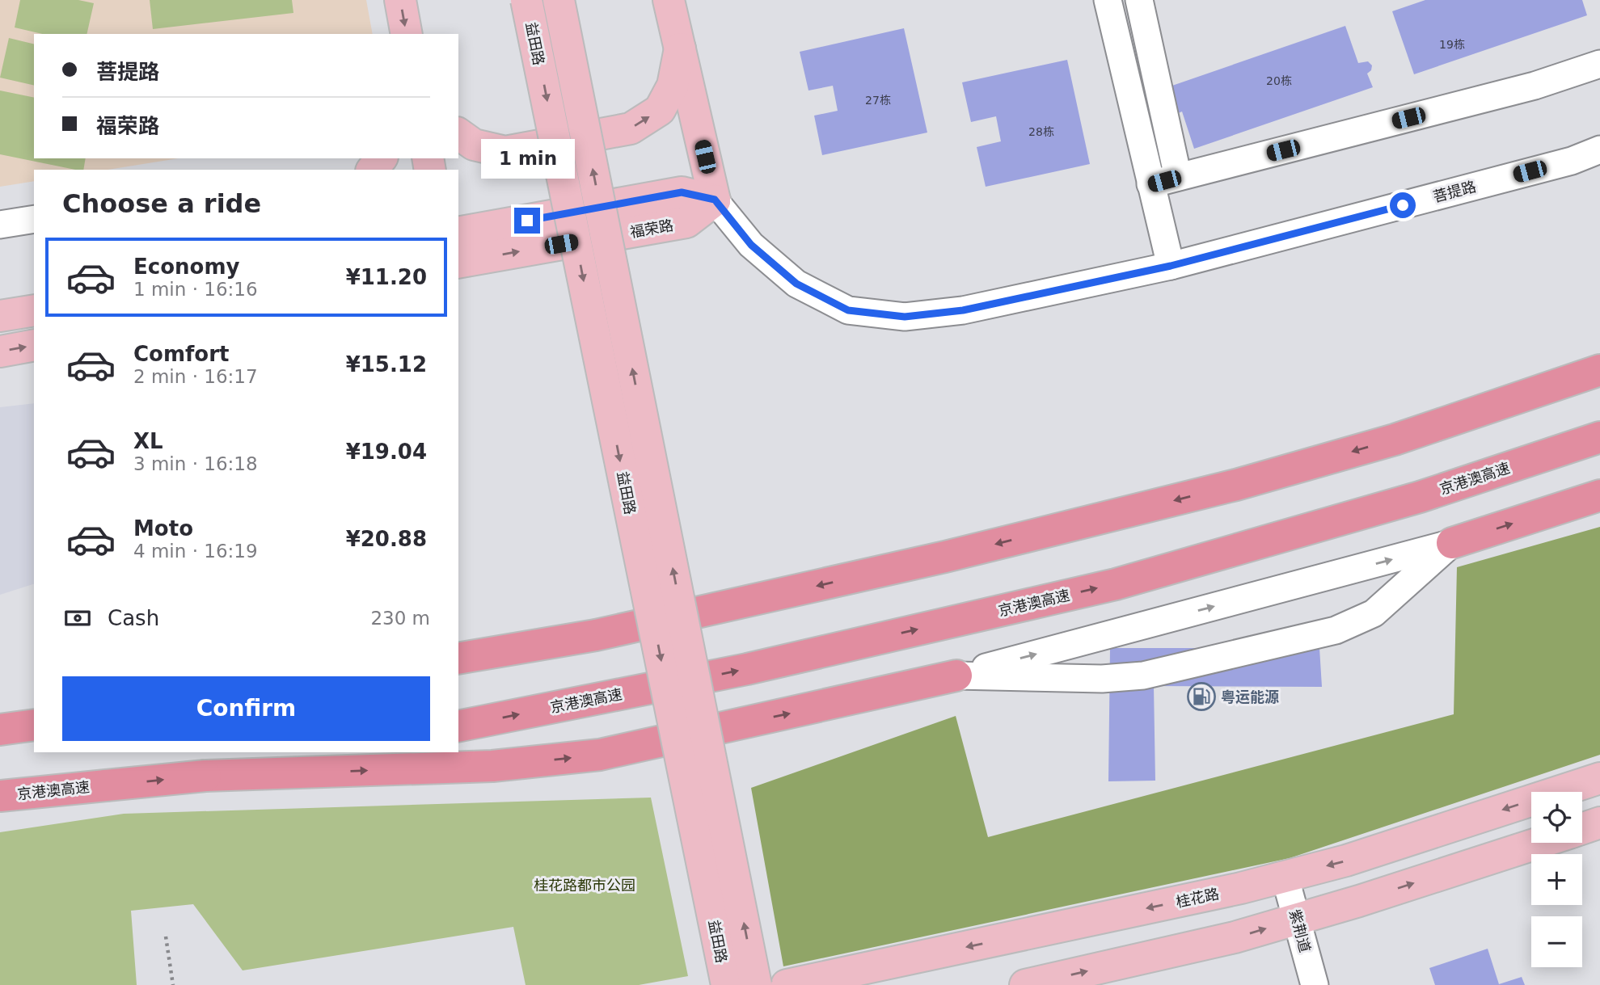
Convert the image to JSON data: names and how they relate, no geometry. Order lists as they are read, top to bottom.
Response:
{
  "streets": {
    "highway": ["京港澳高速"],
    "main road": ["益田路", "福荣路", "桂花路"],
    "street": ["菩提路", "紫荆道"]
  },
  "crossings": [
    ["菩提路", "福荣路"],
    ["桂花路", "紫荆道"]
  ],
  "parks": ["桂花路都市公园"],
  "places": {
    "fuel station": ["粤运能源"]
  },
  "house_numbers": [
    "19栋",
    "20栋",
    "27栋",
    "28栋"
  ],
  "page": {
    "banner": ["菩提路", "福荣路"],
    "bubble": "1 min",
    "heading": "Choose a ride",
    "list": [
      {
        "name": "Economy",
        "note": "1 min · 16:16",
        "value": "¥11.20"
      },
      {
        "name": "Comfort",
        "note": "2 min · 16:17",
        "value": "¥15.12"
      },
      {
        "name": "XL",
        "note": "3 min · 16:18",
        "value": "¥19.04"
      },
      {
        "name": "Moto",
        "note": "4 min · 16:19",
        "value": "¥20.88"
      }
    ],
    "pay": ["Cash", "230 m"],
    "buttons": "Confirm",
    "map_buttons": ["+", "−"]
  }
}
